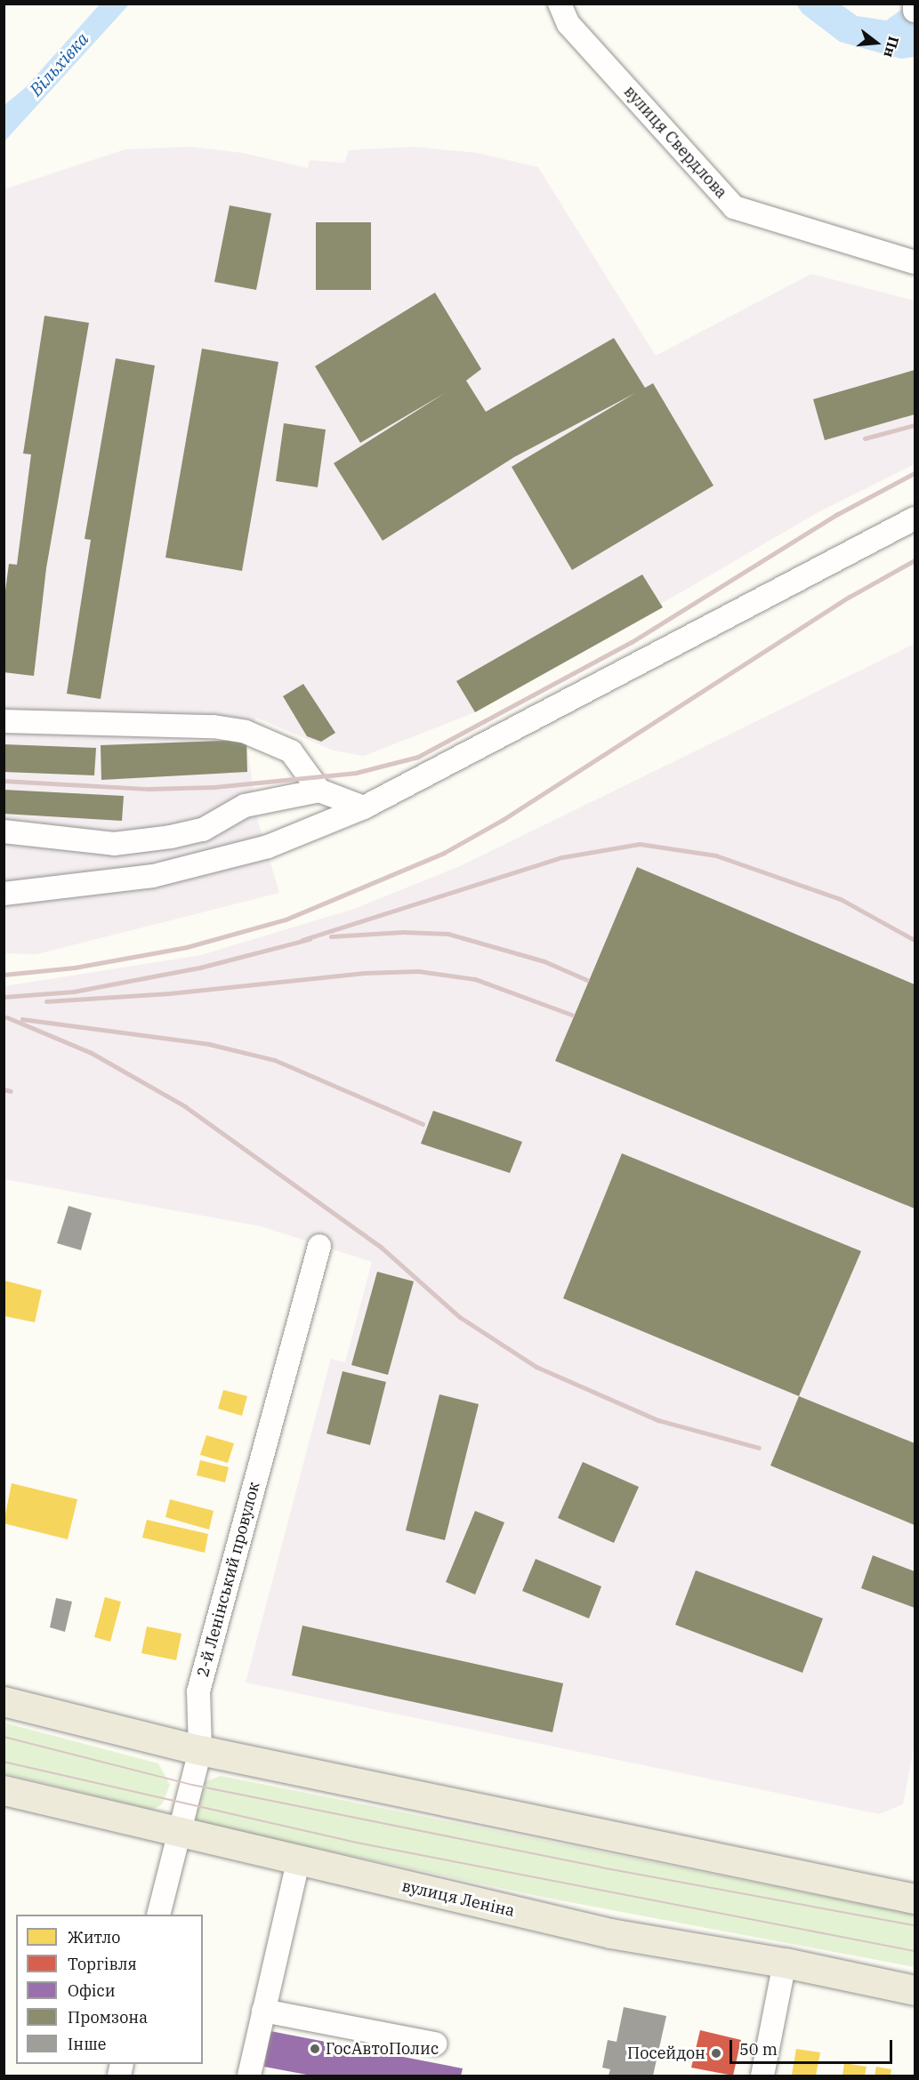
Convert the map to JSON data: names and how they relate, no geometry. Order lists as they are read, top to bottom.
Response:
{
  "streets": {
    "main road": ["вулиця Леніна"],
    "street": ["вулиця Свердлова", "2-й Ленінський провулок"]
  },
  "crossings": [
    ["2-й Ленінський провулок", "вулиця Леніна"]
  ],
  "water": ["Вільхівка"],
  "places": ["ГосАвтоПолис", "Посейдон"],
  "legend": [
    "Житло",
    "Торгівля",
    "Офіси",
    "Промзона",
    "Інше"
  ],
  "scale_bar": "50 m",
  "north": "right"
}
